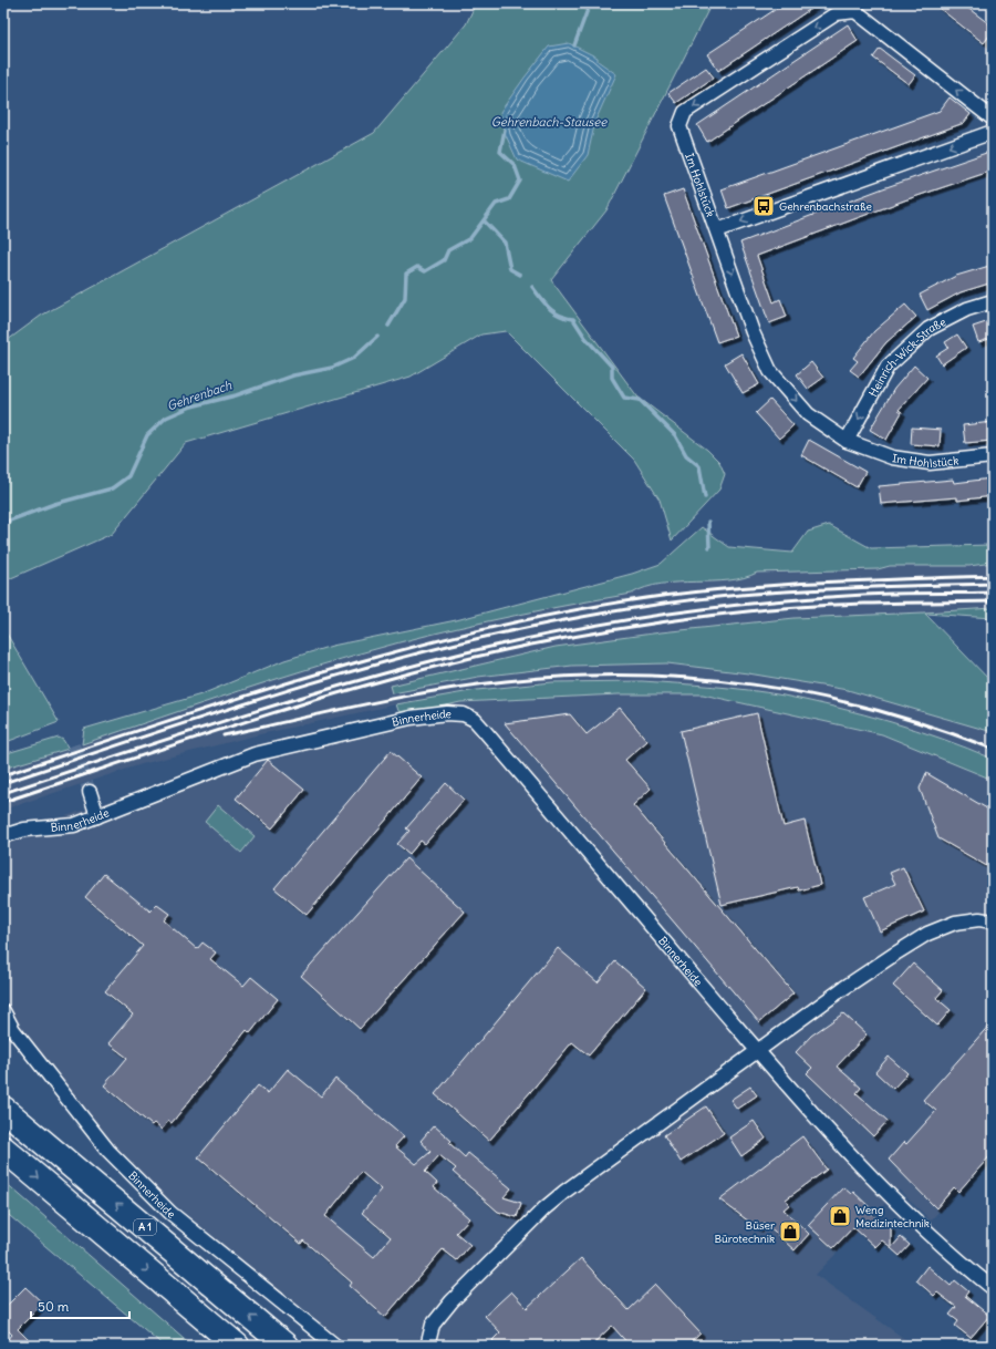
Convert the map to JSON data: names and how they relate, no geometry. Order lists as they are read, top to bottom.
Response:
{
  "streets": {
    "highway": ["A 1"],
    "street": ["Im Hohlstück", "Heinrich-Wick-Straße", "Binnerheide"]
  },
  "crossings": [
    ["Im Hohlstück", "Heinrich-Wick-Straße"]
  ],
  "one_way": ["Heinrich-Wick-Straße"],
  "water": ["Gehrenbach-Stausee", "Gehrenbach"],
  "places": {
    "bus stop": ["Gehrenbachstraße"],
    "shop": ["Weng Medizintechnik", "Büser Bürotechnik"]
  },
  "scale_bar": "50 m"
}
